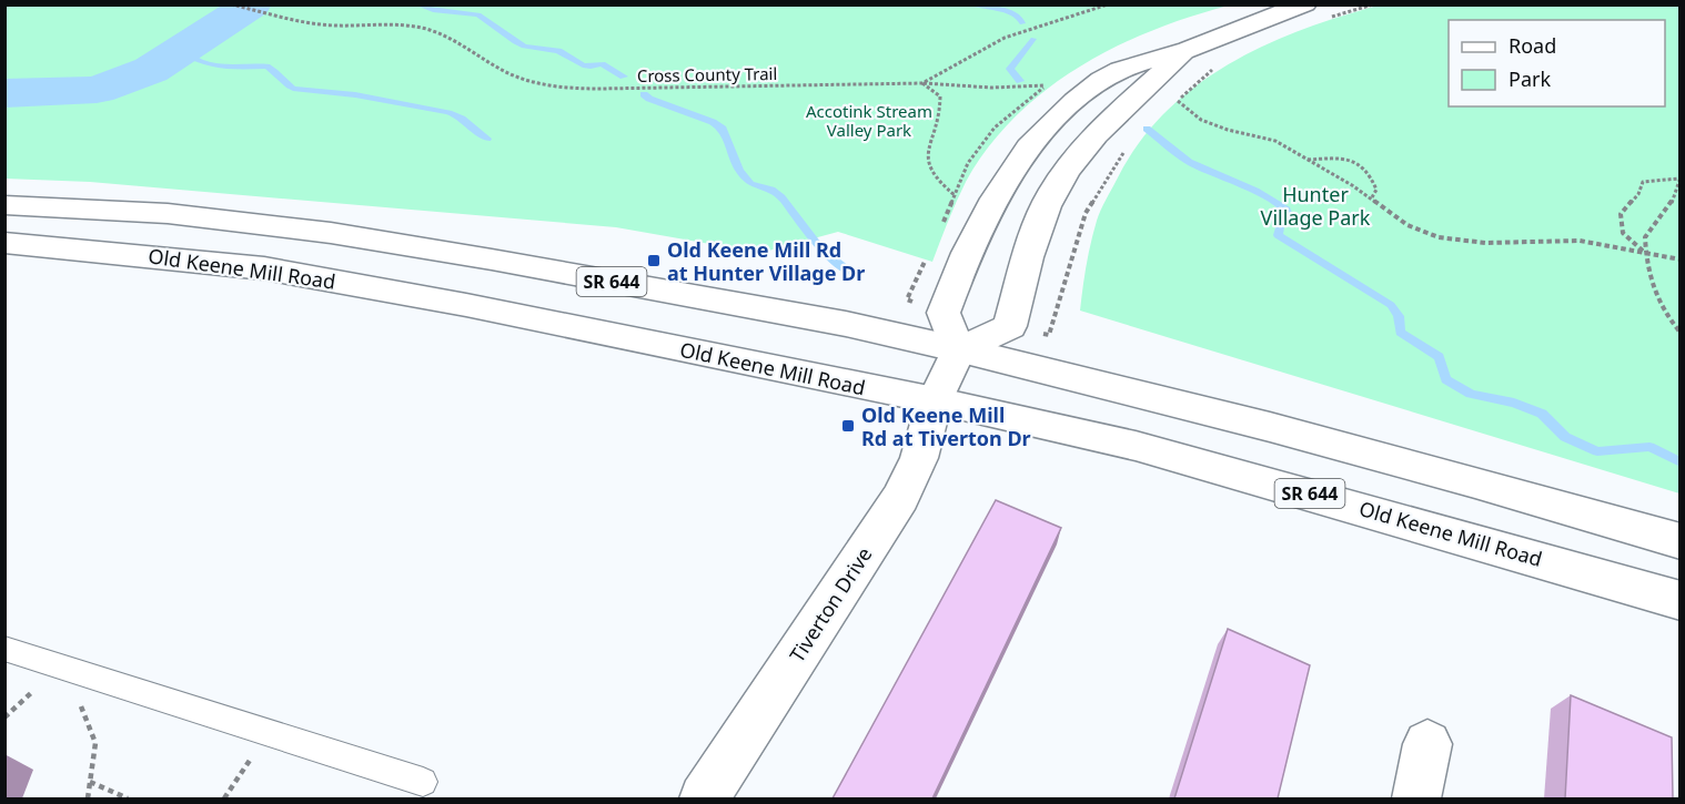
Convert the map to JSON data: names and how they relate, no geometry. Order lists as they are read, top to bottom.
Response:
{
  "streets": {
    "main road": ["Old Keene Mill Road", "SR 644", "Tiverton Drive"],
    "path": ["Cross County Trail"]
  },
  "crossings": [
    ["Old Keene Mill Road", "Tiverton Drive"],
    ["SR 644", "Tiverton Drive"]
  ],
  "parks": ["Accotink Stream Valley Park", "Hunter Village Park"],
  "places": {
    "transit": ["Old Keene Mill Rd at Hunter Village Dr", "Old Keene Mill Rd at Tiverton Dr"]
  },
  "legend": ["Road", "Park"]
}
